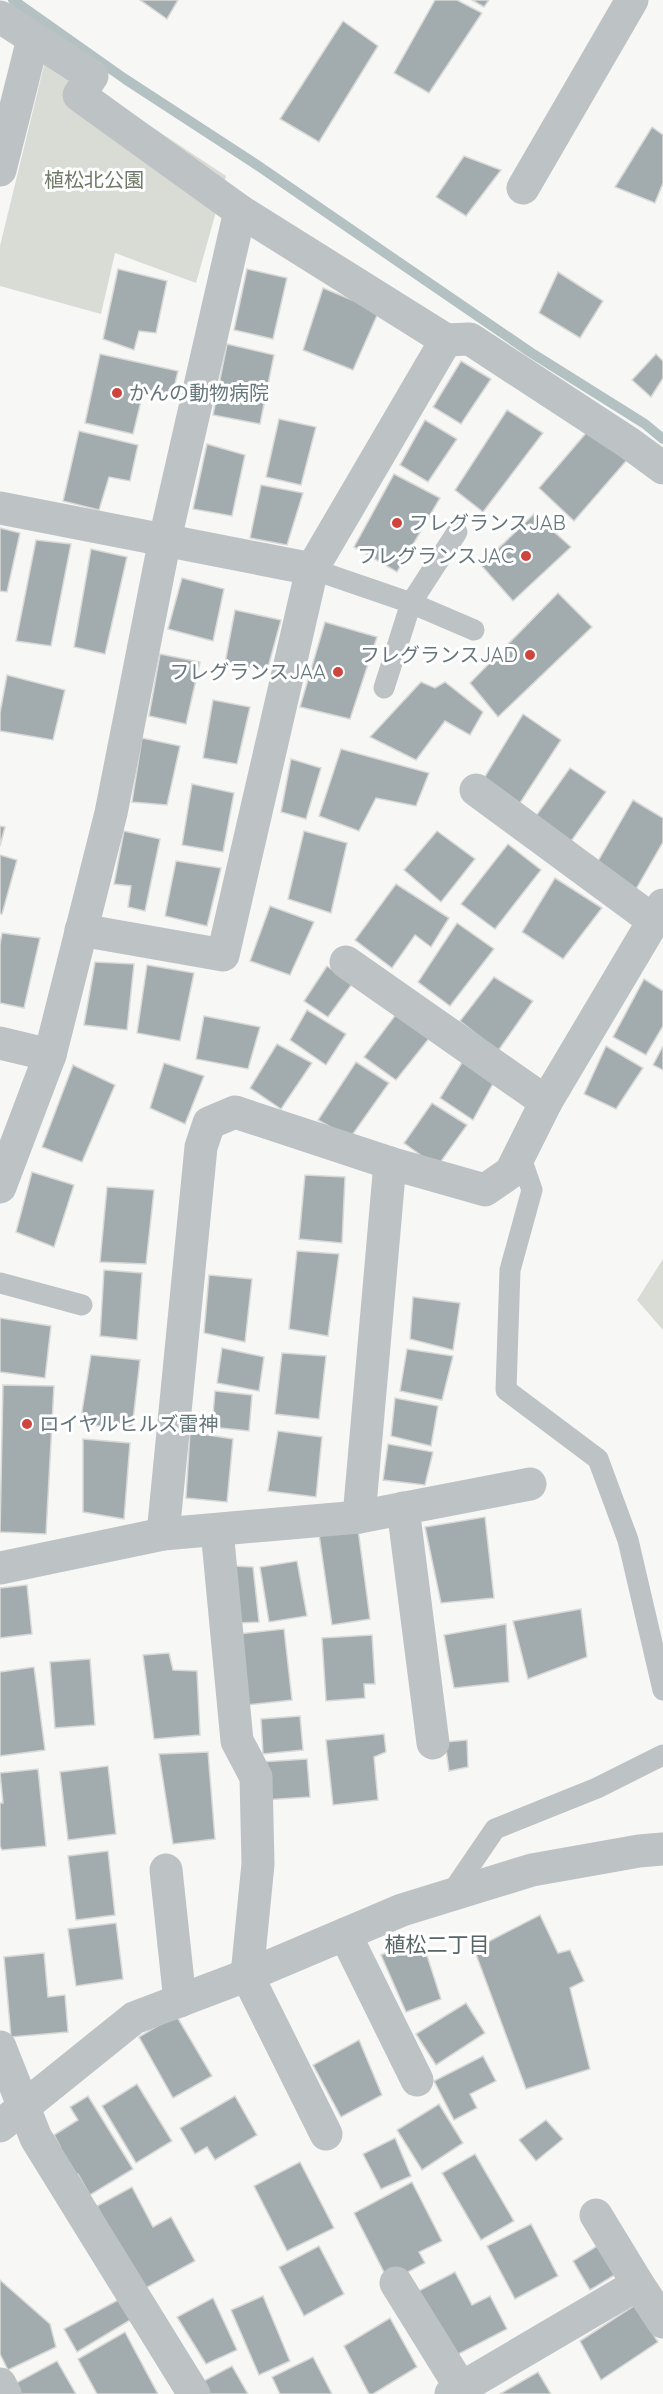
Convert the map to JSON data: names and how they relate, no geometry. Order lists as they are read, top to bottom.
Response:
{
  "districts": ["植松二丁目"],
  "parks": ["植松北公園"],
  "places": [
    "かんの動物病院",
    "フレグランスJAB",
    "フレグランスJAC",
    "フレグランスJAD",
    "フレグランスJAA",
    "ロイヤルヒルズ雷神"
  ]
}
